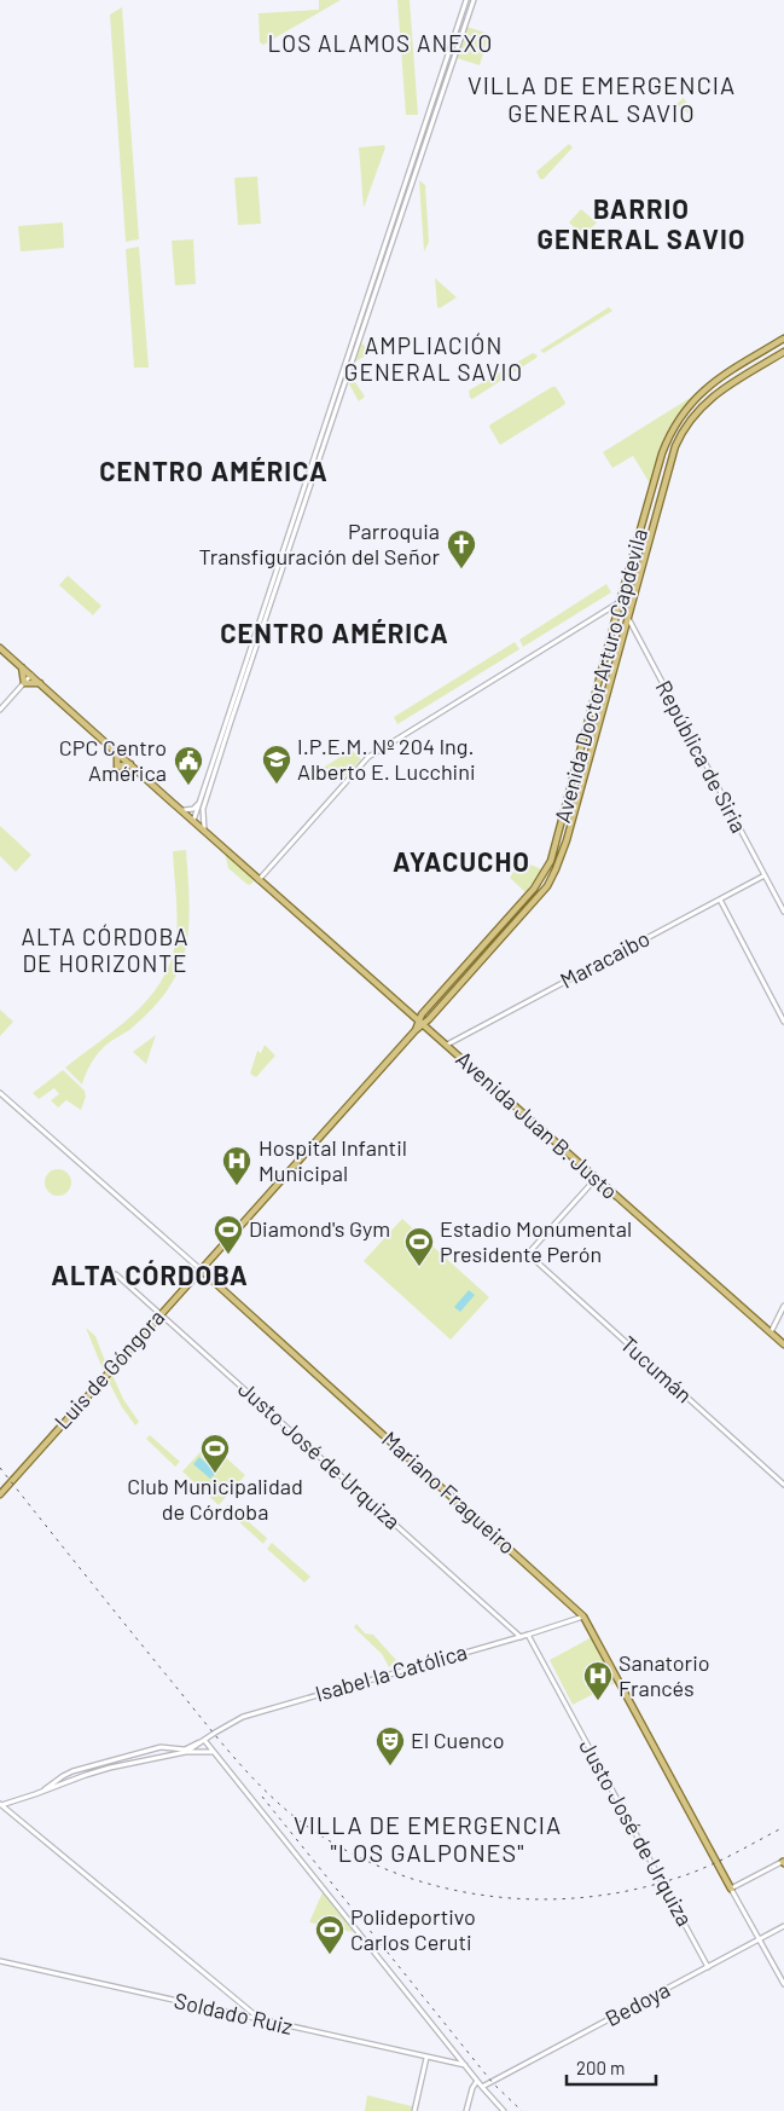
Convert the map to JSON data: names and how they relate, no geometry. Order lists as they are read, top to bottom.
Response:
{
  "streets": {
    "main road": [
      "Avenida Doctor Arturo Capdevila",
      "República de Siria",
      "Maracaibo",
      "Avenida Juan B. Justo",
      "Luis de Góngora",
      "Tucumán",
      "Justo José de Urquiza",
      "Mariano Fragueiro",
      "Isabel la Católica",
      "Bedoya",
      "Soldado Ruiz"
    ]
  },
  "crossings": [
    ["Avenida Doctor Arturo Capdevila", "República de Siria"],
    ["Avenida Doctor Arturo Capdevila", "Avenida Juan B. Justo"],
    ["Avenida Doctor Arturo Capdevila", "Luis de Góngora"],
    ["República de Siria", "Maracaibo"],
    ["Maracaibo", "Avenida Juan B. Justo"],
    ["Avenida Juan B. Justo", "Luis de Góngora"],
    ["Avenida Juan B. Justo", "Tucumán"],
    ["Luis de Góngora", "Justo José de Urquiza"],
    ["Luis de Góngora", "Mariano Fragueiro"],
    ["Justo José de Urquiza", "Isabel la Católica"],
    ["Justo José de Urquiza", "Bedoya"],
    ["Mariano Fragueiro", "Isabel la Católica"],
    ["Mariano Fragueiro", "Bedoya"]
  ],
  "districts": [
    "LOS ALAMOS ANEXO",
    "VILLA DE EMERGENCIA GENERAL SAVIO",
    "BARRIO GENERAL SAVIO",
    "AMPLIACIÓN GENERAL SAVIO",
    "CENTRO AMÉRICA",
    "CENTRO AMÉRICA",
    "AYACUCHO",
    "ALTA CÓRDOBA DE HORIZONTE",
    "ALTA CÓRDOBA",
    "VILLA DE EMERGENCIA \"LOS GALPONES\""
  ],
  "places": {
    "church": ["Parroquia Transfiguración del Señor"],
    "school or university": ["I.P.E.M. Nº 204 Ing. Alberto E. Lucchini"],
    "public building": ["CPC Centro América"],
    "hospital": ["Hospital Infantil Municipal", "Sanatorio Francés"],
    "sports": [
      "Diamond's Gym",
      "Estadio Monumental Presidente Perón",
      "Club Municipalidad de Córdoba",
      "Polideportivo Carlos Ceruti"
    ],
    "theatre": ["El Cuenco"]
  },
  "scale_bar": "200 m"
}
